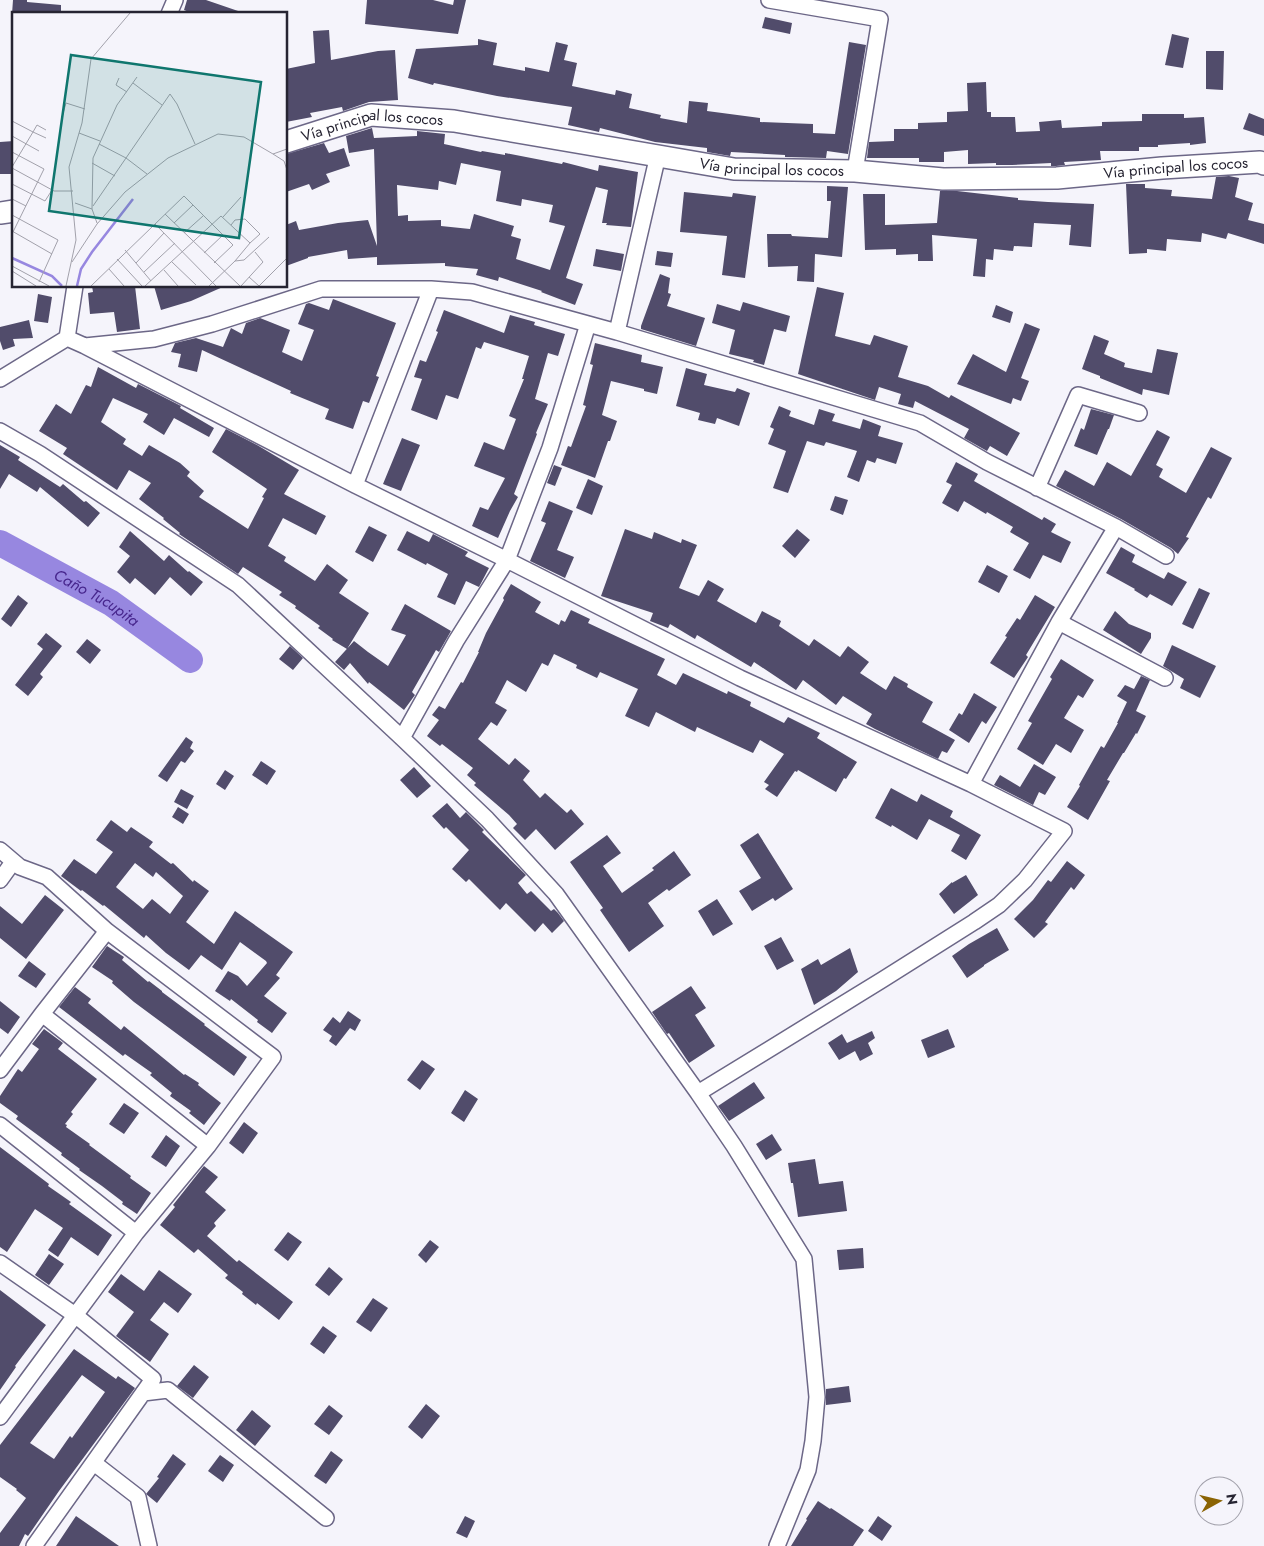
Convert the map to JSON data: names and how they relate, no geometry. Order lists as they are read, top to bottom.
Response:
{
  "streets": {
    "street": ["Vía principal los cocos"]
  },
  "water": ["Caño Tucupita"],
  "north": "right"
}
